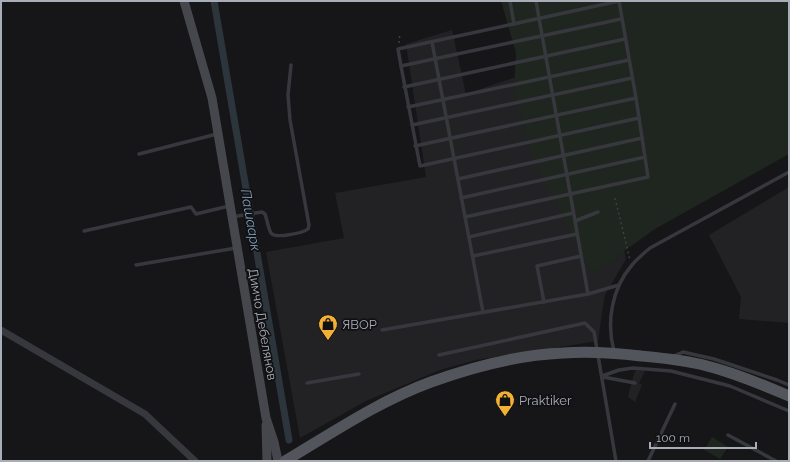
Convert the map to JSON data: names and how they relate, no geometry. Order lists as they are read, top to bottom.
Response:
{
  "streets": {
    "street": ["Димчо Дебелянов"]
  },
  "water": ["Пашаарк"],
  "places": {
    "shop": ["ЯВОР", "Praktiker"]
  },
  "scale_bar": "100 m"
}
